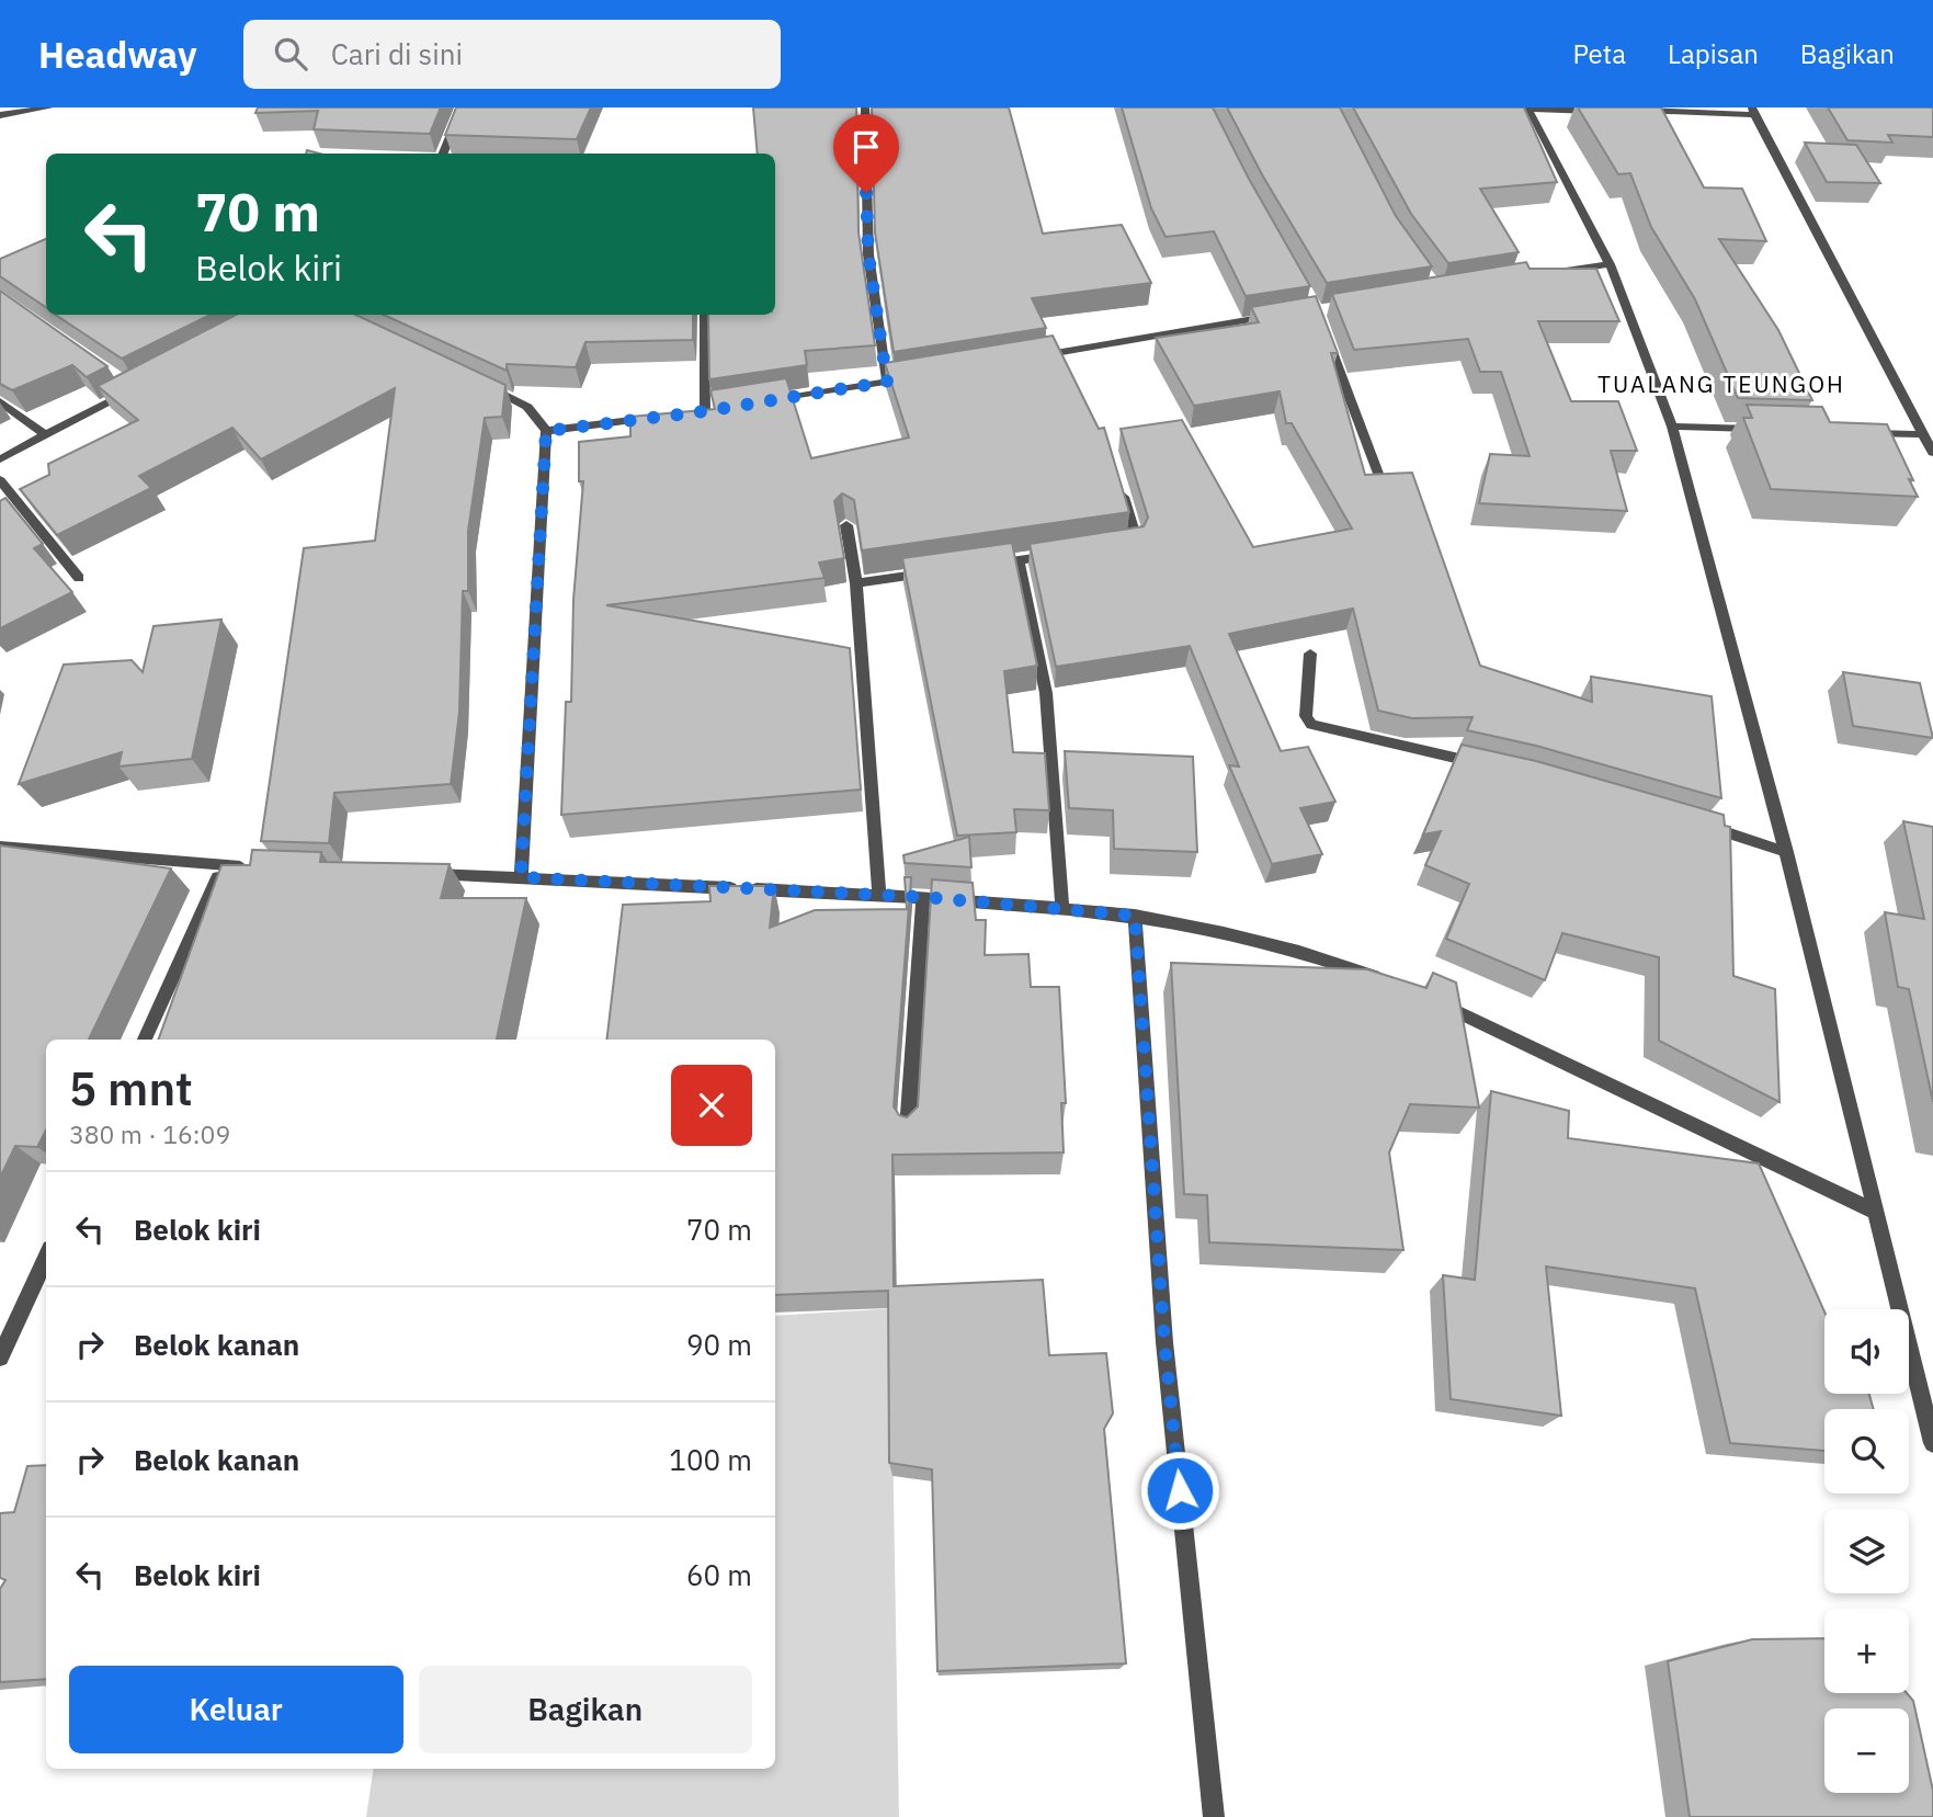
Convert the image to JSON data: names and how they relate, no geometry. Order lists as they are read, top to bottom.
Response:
{
  "districts": ["TUALANG TEUNGOH"],
  "page": {
    "header": "Headway",
    "search": "Cari di sini",
    "nav": ["Peta", "Lapisan", "Bagikan"],
    "turn": ["70 m", "Belok kiri"],
    "heading": ["5 mnt", "380 m · 16:09"],
    "list": [
      {
        "name": "Belok kiri",
        "value": "70 m"
      },
      {
        "name": "Belok kanan",
        "value": "90 m"
      },
      {
        "name": "Belok kanan",
        "value": "100 m"
      },
      {
        "name": "Belok kiri",
        "value": "60 m"
      }
    ],
    "map_buttons": ["+", "−"],
    "buttons": ["Keluar", "Bagikan"]
  }
}
